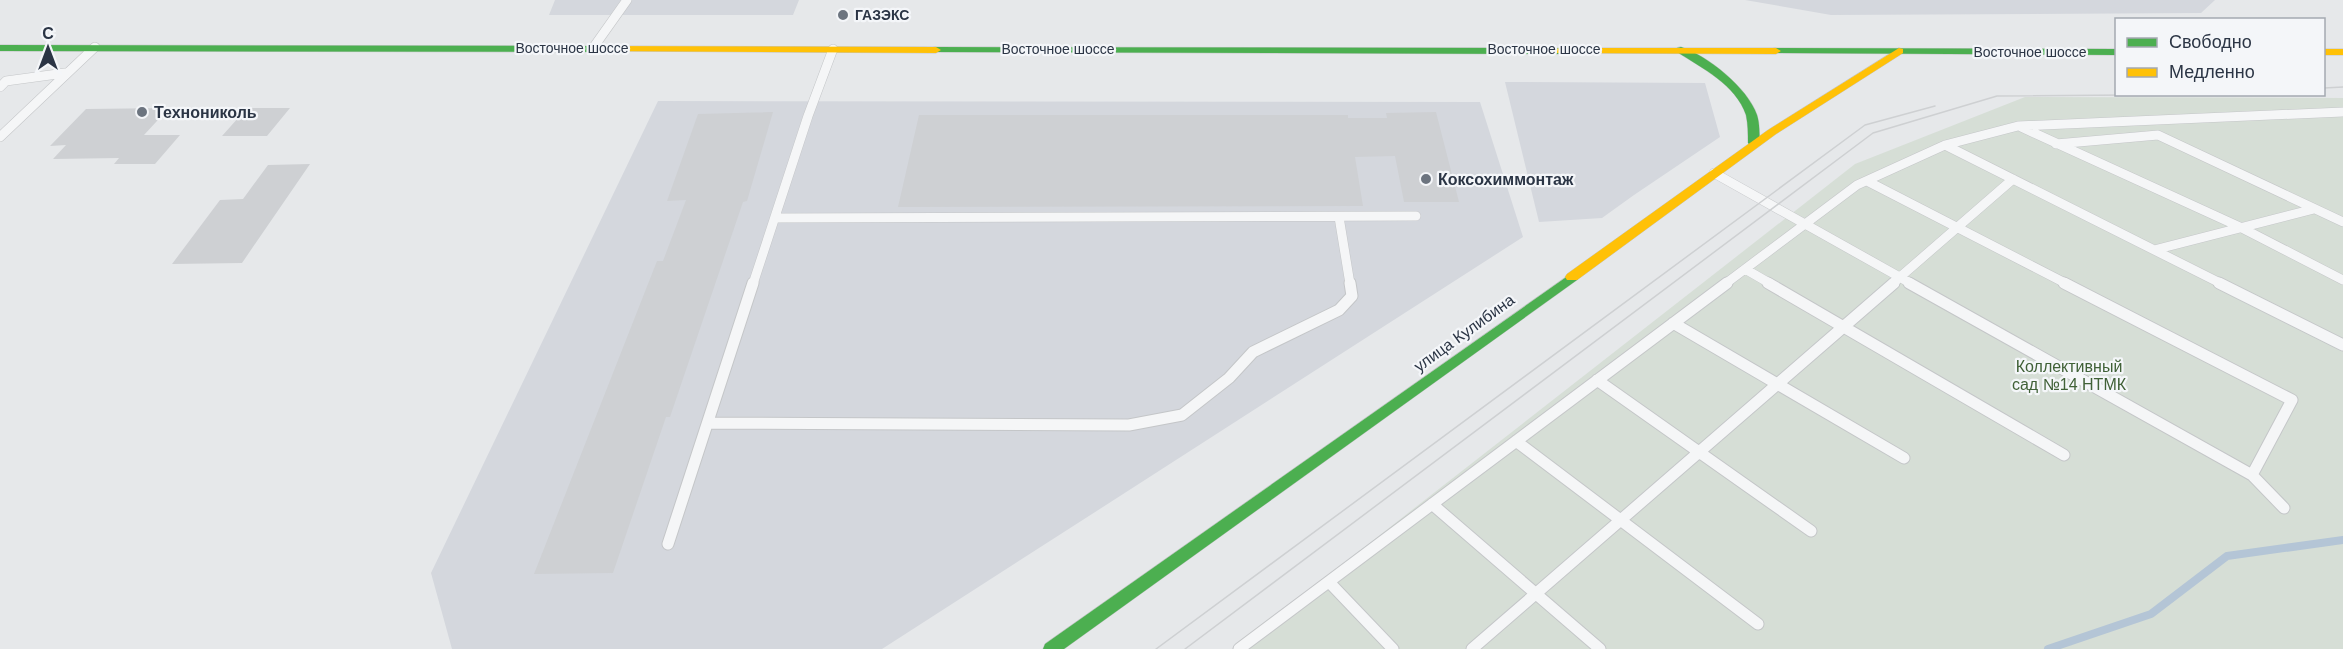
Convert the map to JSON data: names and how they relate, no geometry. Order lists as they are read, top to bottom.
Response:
{
  "streets": {
    "main road": ["Восточное шоссе", "улица Кулибина"]
  },
  "crossings": [
    ["Восточное шоссе", "улица Кулибина"]
  ],
  "parks": ["Коллективный сад №14 НТМК"],
  "places": ["ГАЗЭКС", "Технониколь", "Коксохиммонтаж"],
  "legend": ["Свободно", "Медленно"],
  "north": "top"
}
